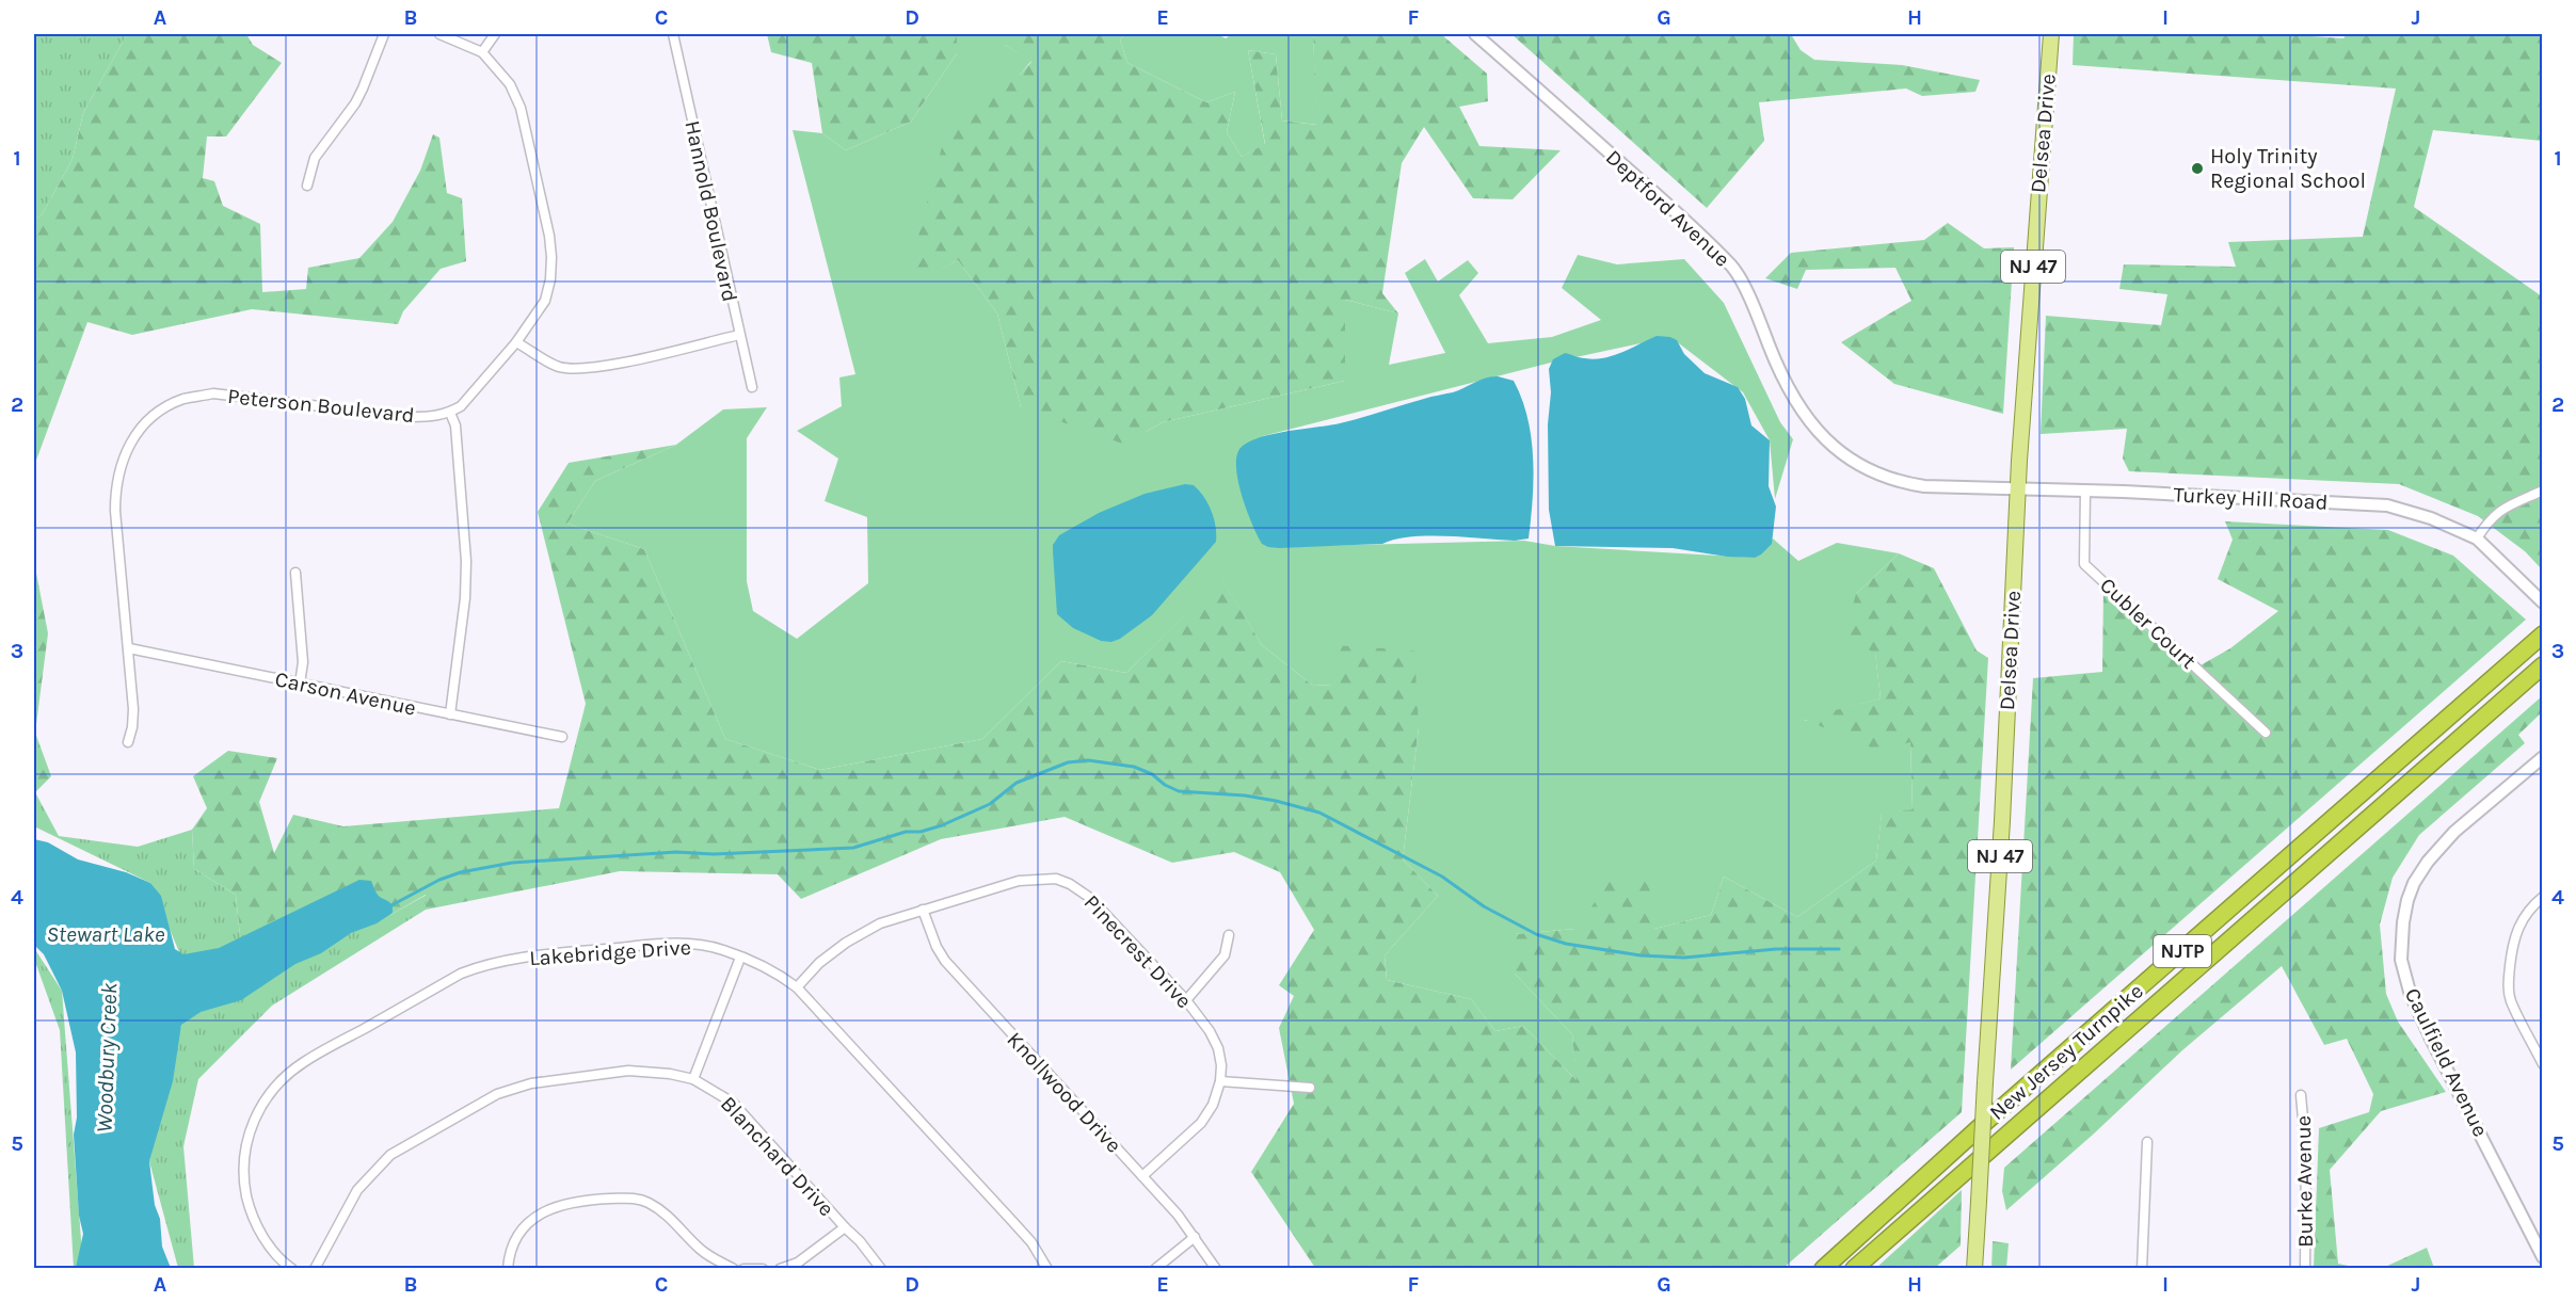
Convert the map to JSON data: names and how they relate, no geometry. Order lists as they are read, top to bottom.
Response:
{
  "streets": {
    "highway": ["NJTP", "New Jersey Turnpike"],
    "main road": ["Delsea Drive", "NJ 47"],
    "street": [
      "Deptford Avenue",
      "Hannold Boulevard",
      "Peterson Boulevard",
      "Turkey Hill Road",
      "Cubler Court",
      "Carson Avenue",
      "Pinecrest Drive",
      "Lakebridge Drive",
      "Caulfield Avenue",
      "Knollwood Drive",
      "Blanchard Drive",
      "Burke Avenue"
    ]
  },
  "crossings": [
    ["Delsea Drive", "Deptford Avenue"],
    ["Delsea Drive", "Turkey Hill Road"],
    ["Deptford Avenue", "Turkey Hill Road"],
    ["Peterson Boulevard", "Carson Avenue"],
    ["Turkey Hill Road", "Cubler Court"],
    ["Pinecrest Drive", "Lakebridge Drive"],
    ["Pinecrest Drive", "Knollwood Drive"]
  ],
  "water": ["Stewart Lake", "Woodbury Creek"],
  "places": ["Holy Trinity Regional School"],
  "grid": {
    "columns": [
      "A",
      "B",
      "C",
      "D",
      "E",
      "F",
      "G",
      "H",
      "I",
      "J"
    ],
    "rows": [
      "1",
      "2",
      "3",
      "4",
      "5"
    ]
  }
}
